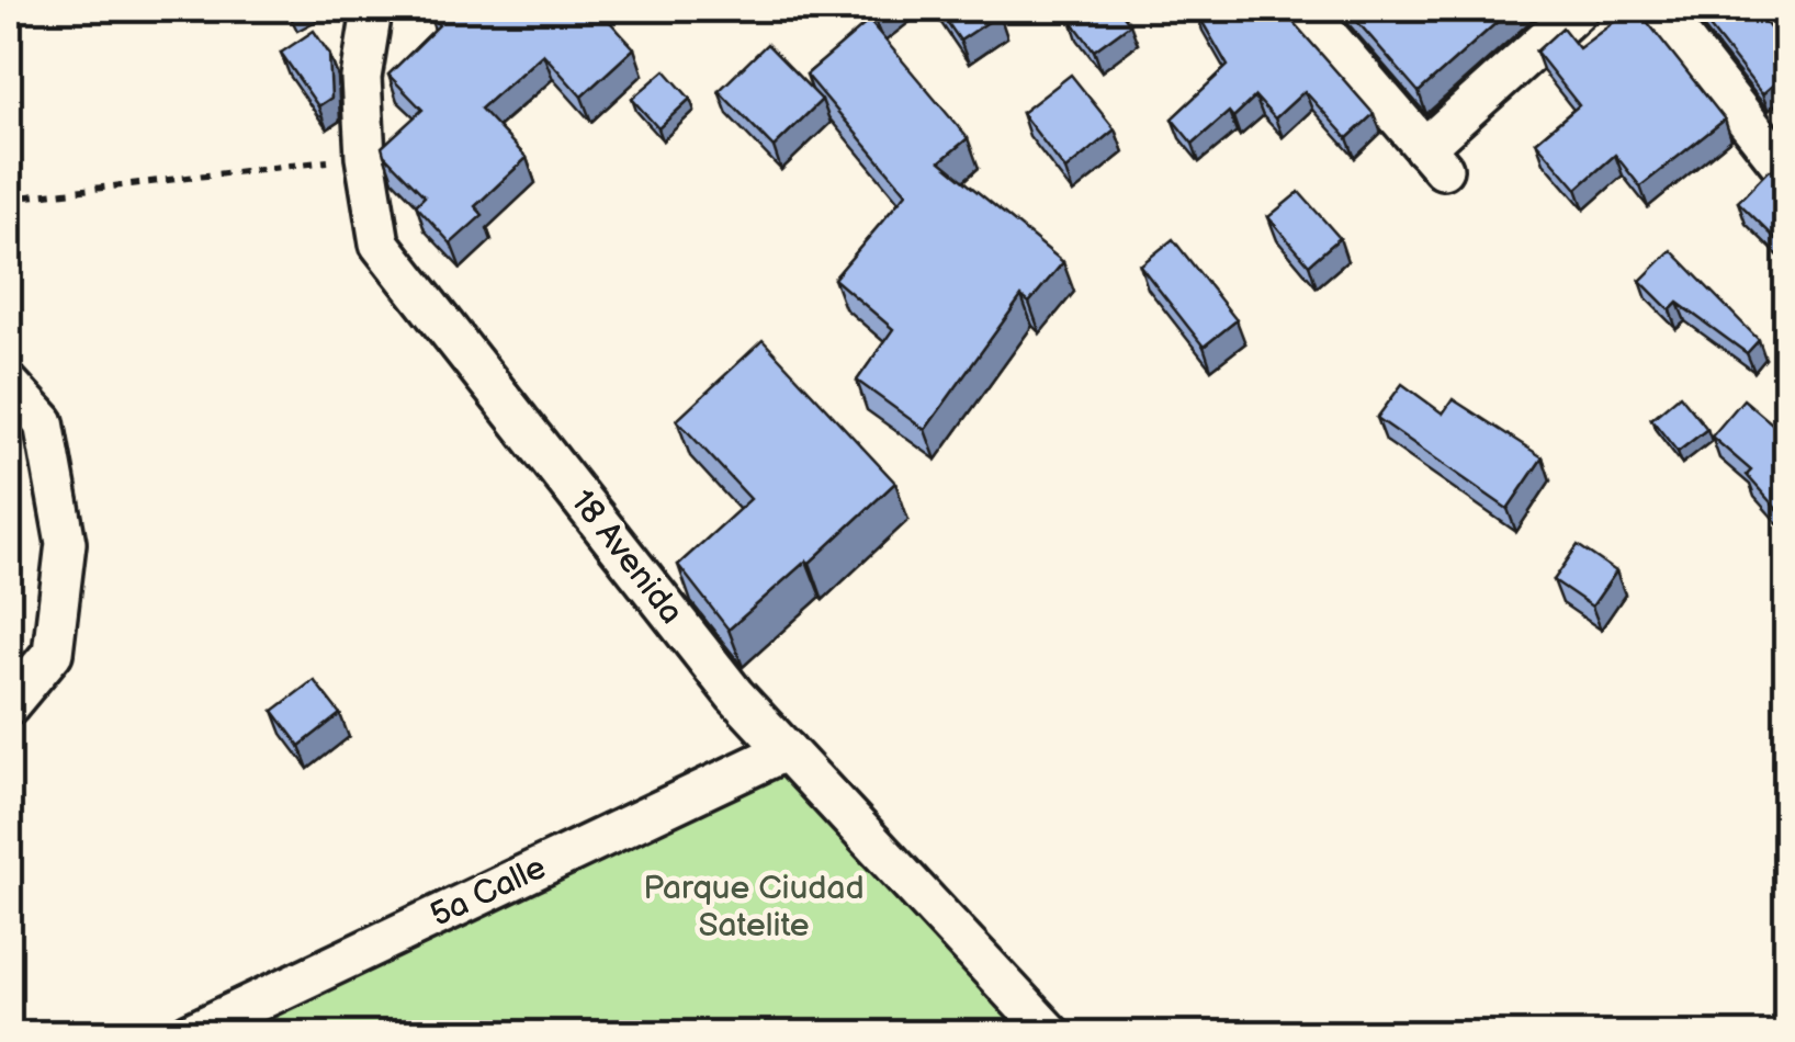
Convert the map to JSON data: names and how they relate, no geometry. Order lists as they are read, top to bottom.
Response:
{
  "streets": {
    "street": ["18 Avenida", "5a Calle"]
  },
  "crossings": [
    ["18 Avenida", "5a Calle"]
  ],
  "parks": ["Parque Ciudad Satelite"]
}
